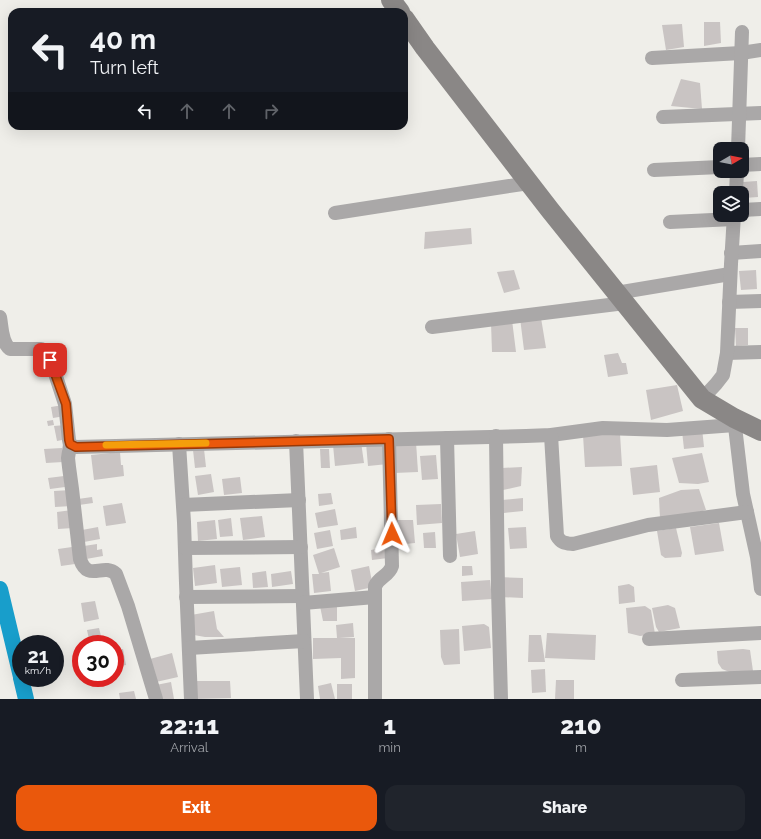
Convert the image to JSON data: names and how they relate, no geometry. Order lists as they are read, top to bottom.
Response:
{
  "north": "right",
  "page": {
    "turn": ["40 m", "Turn left"],
    "speed": "21 km/h",
    "limit": "30",
    "eta": [
      "22:11",
      "Arrival",
      "1",
      "min",
      "210",
      "m"
    ],
    "buttons": ["Exit", "Share"]
  }
}
